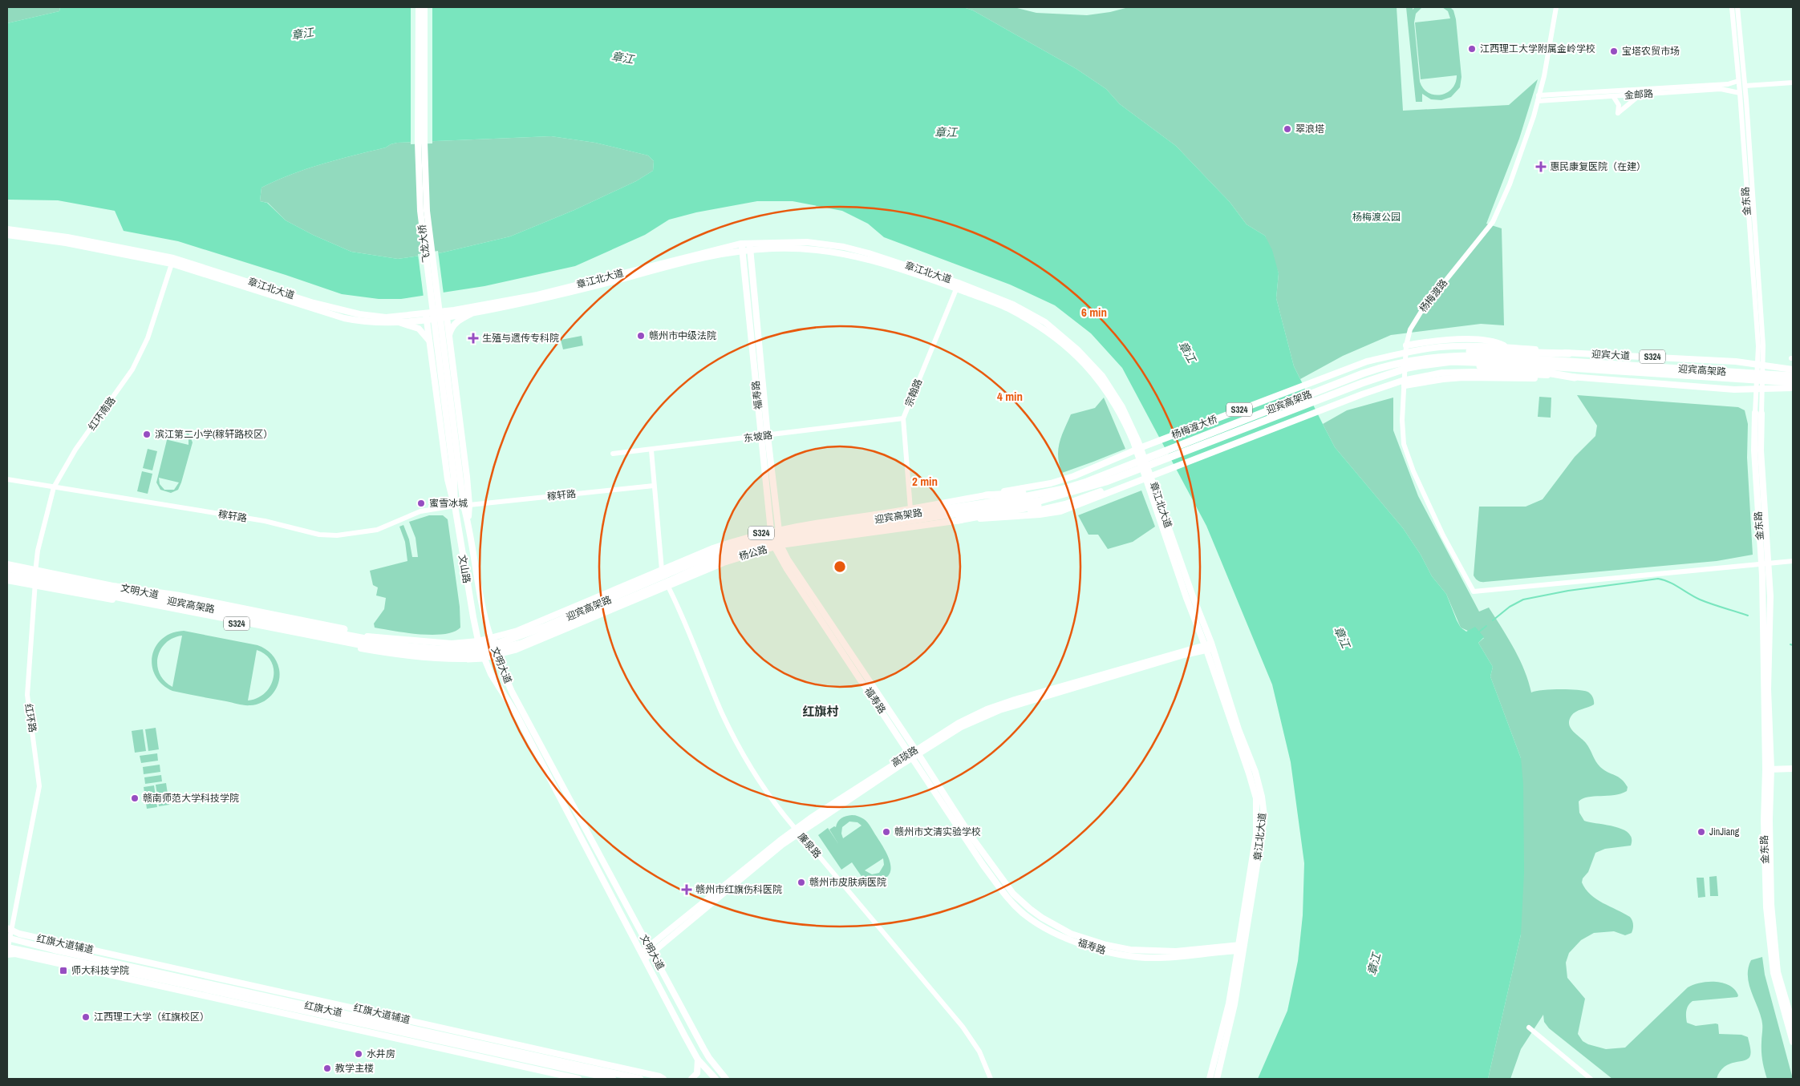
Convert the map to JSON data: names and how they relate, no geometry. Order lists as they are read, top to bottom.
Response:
{
  "streets": {
    "highway": ["S324", "迎宾高架路", "文明大道"],
    "main road": [
      "金东路",
      "飞龙大桥",
      "章江北大道",
      "迎宾大道",
      "福寿路",
      "杨梅渡大桥",
      "杨公路",
      "文山路",
      "高琰路",
      "红旗大道辅道",
      "红旗大道"
    ],
    "street": [
      "金邮路",
      "杨梅渡路",
      "宗翰路",
      "红环南路",
      "东坡路",
      "稼轩路",
      "红环路",
      "廉泉路"
    ]
  },
  "crossings": [
    ["金邮路", "金东路"],
    ["金邮路", "杨梅渡路"],
    ["金东路", "杨梅渡路"],
    ["金东路", "迎宾大道"],
    ["飞龙大桥", "文山路"],
    ["章江北大道", "宗翰路"],
    ["章江北大道", "福寿路"],
    ["章江北大道", "红环南路"],
    ["章江北大道", "高琰路"],
    ["迎宾大道", "S324"],
    ["迎宾大道", "迎宾高架路"],
    ["迎宾大道", "杨梅渡大桥"],
    ["S324", "迎宾高架路"],
    ["S324", "杨梅渡大桥"],
    ["S324", "杨公路"],
    ["迎宾高架路", "杨梅渡大桥"],
    ["迎宾高架路", "杨公路"],
    ["迎宾高架路", "文明大道"],
    ["迎宾高架路", "红环路"],
    ["宗翰路", "东坡路"],
    ["宗翰路", "杨公路"],
    ["福寿路", "东坡路"],
    ["福寿路", "杨公路"],
    ["福寿路", "高琰路"],
    ["红环南路", "稼轩路"],
    ["红环南路", "文明大道"],
    ["红环南路", "红环路"],
    ["杨梅渡大桥", "杨公路"],
    ["稼轩路", "文山路"],
    ["杨公路", "文山路"],
    ["杨公路", "文明大道"],
    ["杨公路", "廉泉路"],
    ["文山路", "文明大道"],
    ["文明大道", "红环路"],
    ["文明大道", "高琰路"],
    ["红环路", "红旗大道辅道"],
    ["红环路", "红旗大道"],
    ["高琰路", "廉泉路"],
    ["红旗大道辅道", "红旗大道"]
  ],
  "districts": ["红旗村"],
  "water": ["章江"],
  "parks": ["杨梅渡公园"],
  "places": {
    "other": [
      "江西理工大学附属金岭学校",
      "宝塔农贸市场",
      "翠浪塔",
      "赣州市中级法院",
      "滨江第二小学(稼轩路校区）",
      "蜜雪冰城",
      "赣南师范大学科技学院",
      "赣州市文清实验学校",
      "JinJiang",
      "赣州市皮肤病医院",
      "江西理工大学（红旗校区）",
      "水井房",
      "教学主楼"
    ],
    "health": ["惠民康复医院（在建）", "生殖与遗传专科院", "赣州市红旗伤科医院"],
    "transit": ["师大科技学院"]
  },
  "rings": ["6 min", "4 min", "2 min"]
}
